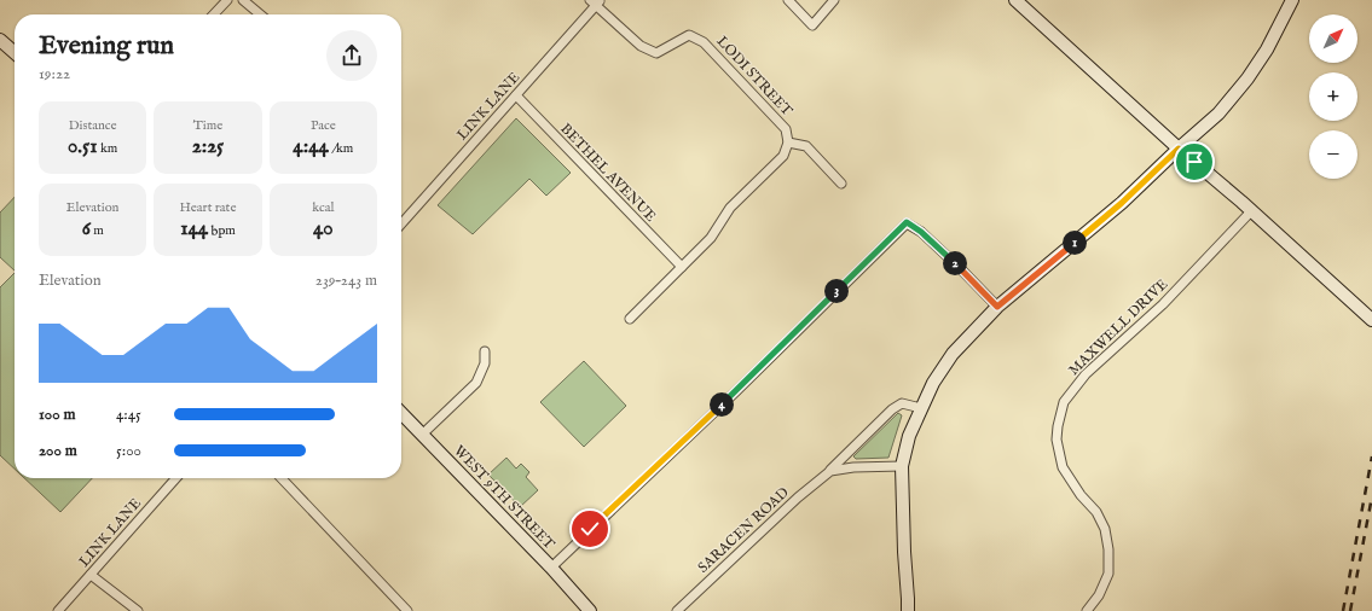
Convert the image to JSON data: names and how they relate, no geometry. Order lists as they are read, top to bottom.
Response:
{
  "streets": {
    "main road": ["WEST 9TH STREET"],
    "street": [
      "LODI STREET",
      "LINK LANE",
      "BETHEL AVENUE",
      "MAXWELL DRIVE",
      "SARACEN ROAD"
    ]
  },
  "crossings": [
    ["LODI STREET", "LINK LANE"],
    ["LINK LANE", "BETHEL AVENUE"]
  ],
  "north": "top right",
  "page": {
    "map_buttons": ["+", "−"],
    "heading": ["Evening run", "19:22"],
    "stats": [
      ["Distance", "0.51 km"],
      ["Time", "2:25"],
      ["Pace", "4:44 /km"],
      ["Elevation", "6 m"],
      ["Heart rate", "144 bpm"],
      ["kcal", "40"]
    ],
    "pins": [
      "1",
      "2",
      "3",
      "4"
    ],
    "chart": ["Elevation", "239–243 m"],
    "list": [
      {
        "name": "100 m",
        "note": "4:45"
      },
      {
        "name": "200 m",
        "note": "5:00"
      }
    ]
  }
}
